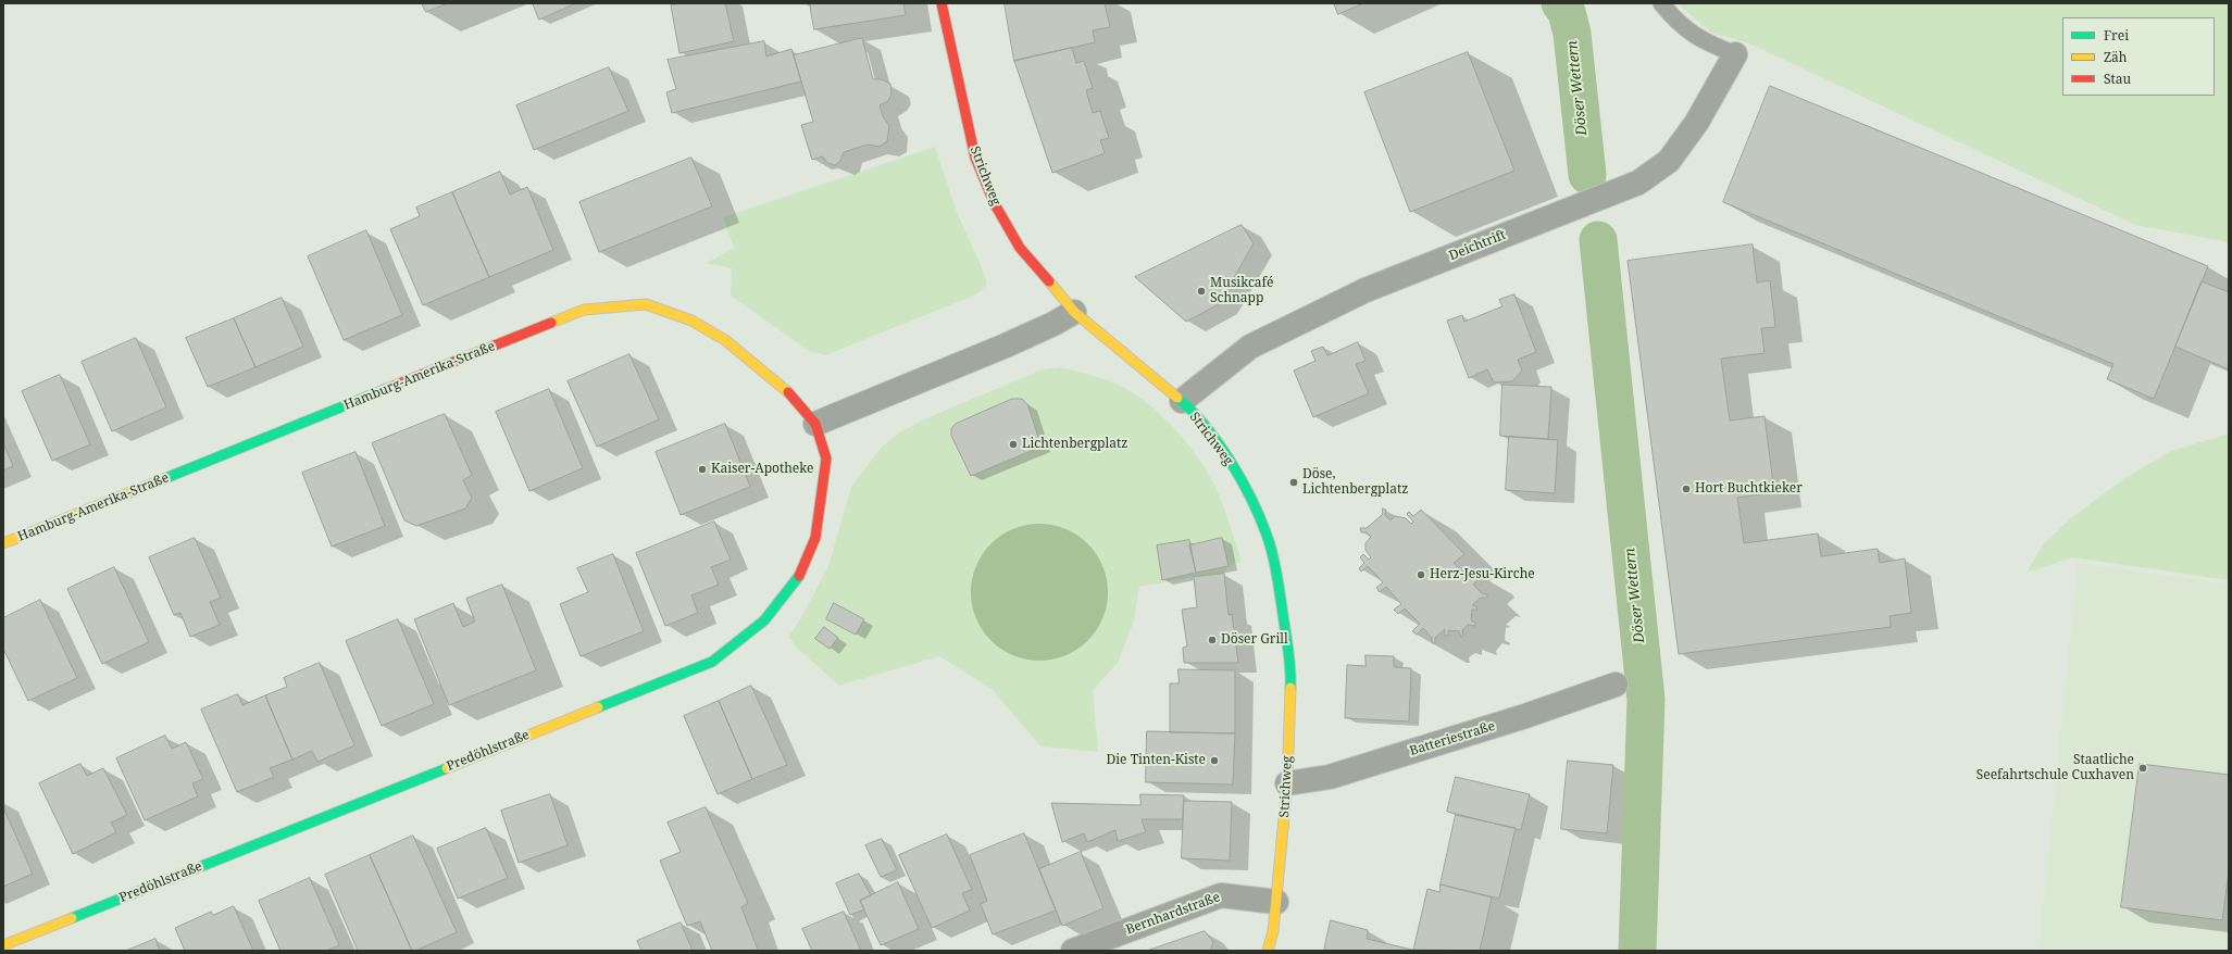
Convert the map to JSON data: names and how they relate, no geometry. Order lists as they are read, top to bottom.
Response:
{
  "streets": {
    "street": [
      "Strichweg",
      "Deichtrift",
      "Hamburg-Amerika-Straße",
      "Batteriestraße",
      "Predöhlstraße",
      "Bernhardstraße"
    ]
  },
  "crossings": [
    ["Strichweg", "Deichtrift"],
    ["Strichweg", "Batteriestraße"],
    ["Strichweg", "Bernhardstraße"],
    ["Hamburg-Amerika-Straße", "Predöhlstraße"]
  ],
  "water": ["Döser Wettern"],
  "places": [
    "Musikcafé Schnapp",
    "Lichtenbergplatz",
    "Kaiser-Apotheke",
    "Döse, Lichtenbergplatz",
    "Hort Buchtkieker",
    "Herz-Jesu-Kirche",
    "Döser Grill",
    "Die Tinten-Kiste",
    "Staatliche Seefahrtschule Cuxhaven"
  ],
  "legend": ["Frei", "Zäh", "Stau"]
}
